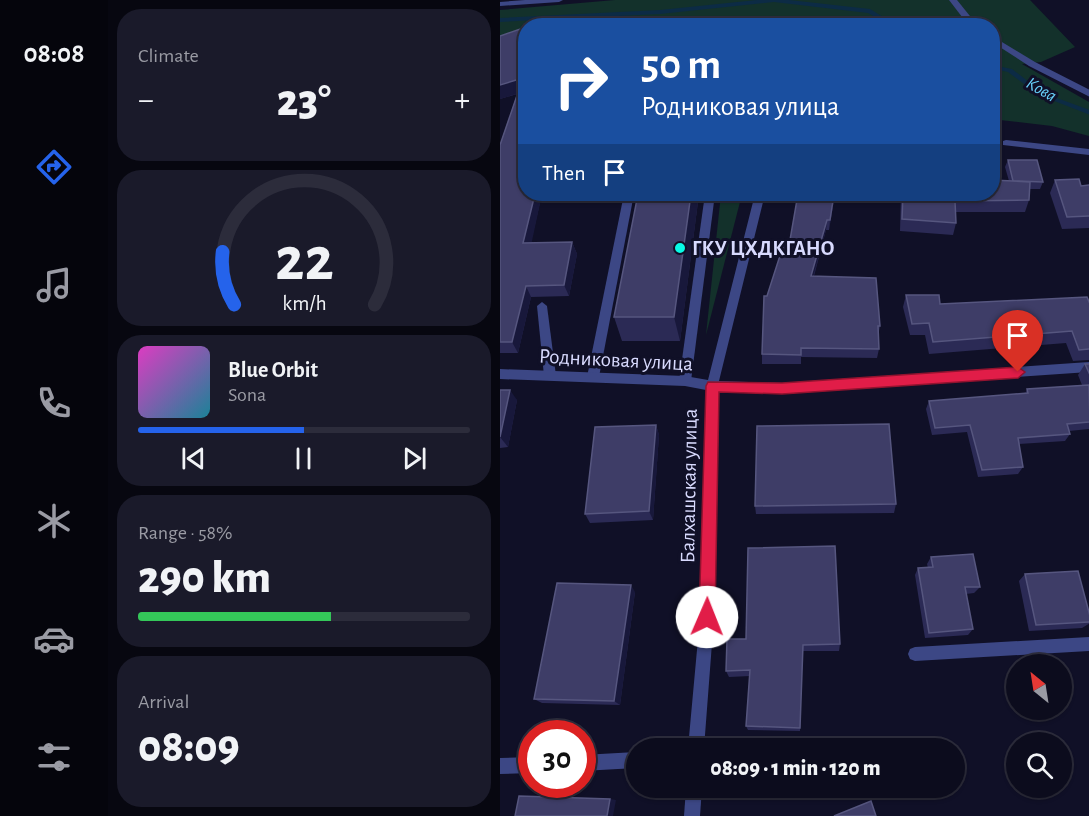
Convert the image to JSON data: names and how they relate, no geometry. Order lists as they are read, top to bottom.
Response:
{
  "streets": {
    "street": ["Родниковая улица", "Балхашская улица"]
  },
  "crossings": [
    ["Родниковая улица", "Балхашская улица"]
  ],
  "water": ["Кова"],
  "places": ["ГКУ ЦХДКГАНО"],
  "north": "top left",
  "page": {
    "tabs": "08:08",
    "tile": [
      "Climate",
      ["Range · 58%", "290 km"],
      ["Arrival", "08:09"]
    ],
    "turn": ["50 m", "Родниковая улица"],
    "heat": ["−", "23°", "+"],
    "then": "Then",
    "song": ["Blue Orbit", "Sona"],
    "limit": "30",
    "trip": "08:09 · 1 min · 120 m",
    "gauge": ["22", "km/h"]
  }
}
